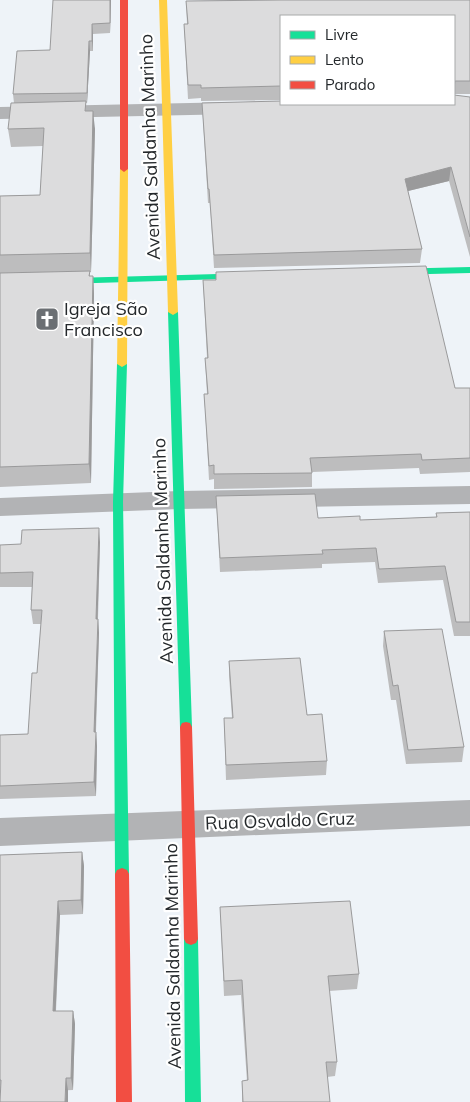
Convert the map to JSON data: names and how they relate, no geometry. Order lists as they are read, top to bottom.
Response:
{
  "streets": {
    "street": ["Avenida Saldanha Marinho", "Rua Osvaldo Cruz"]
  },
  "crossings": [
    ["Avenida Saldanha Marinho", "Rua Osvaldo Cruz"]
  ],
  "places": {
    "church": ["Igreja São Francisco"]
  },
  "legend": ["Livre", "Lento", "Parado"]
}
